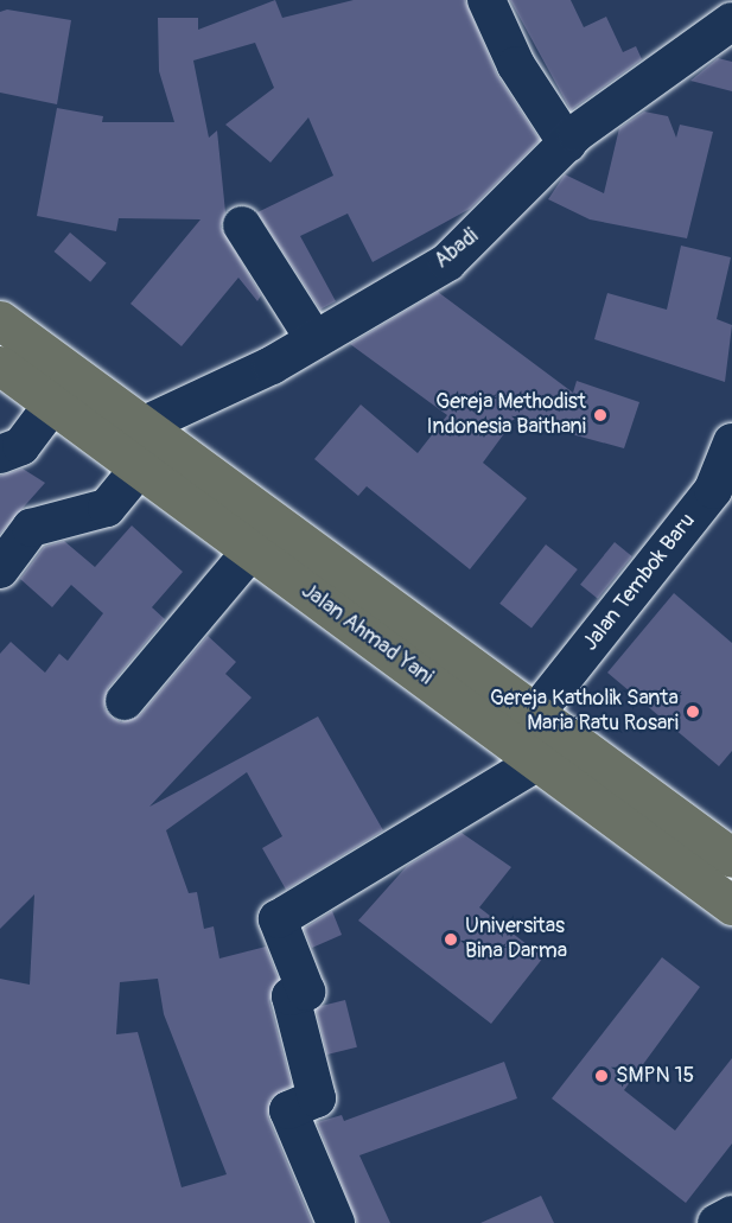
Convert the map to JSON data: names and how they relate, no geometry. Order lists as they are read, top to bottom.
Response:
{
  "streets": {
    "highway": ["Jalan Ahmad Yani"],
    "street": ["Abadi", "Jalan Tembok Baru"]
  },
  "crossings": [
    ["Abadi", "Jalan Ahmad Yani"],
    ["Jalan Tembok Baru", "Jalan Ahmad Yani"]
  ],
  "places": [
    "Gereja Methodist Indonesia Baithani",
    "Gereja Katholik Santa Maria Ratu Rosari",
    "Universitas Bina Darma",
    "SMPN 15"
  ]
}
